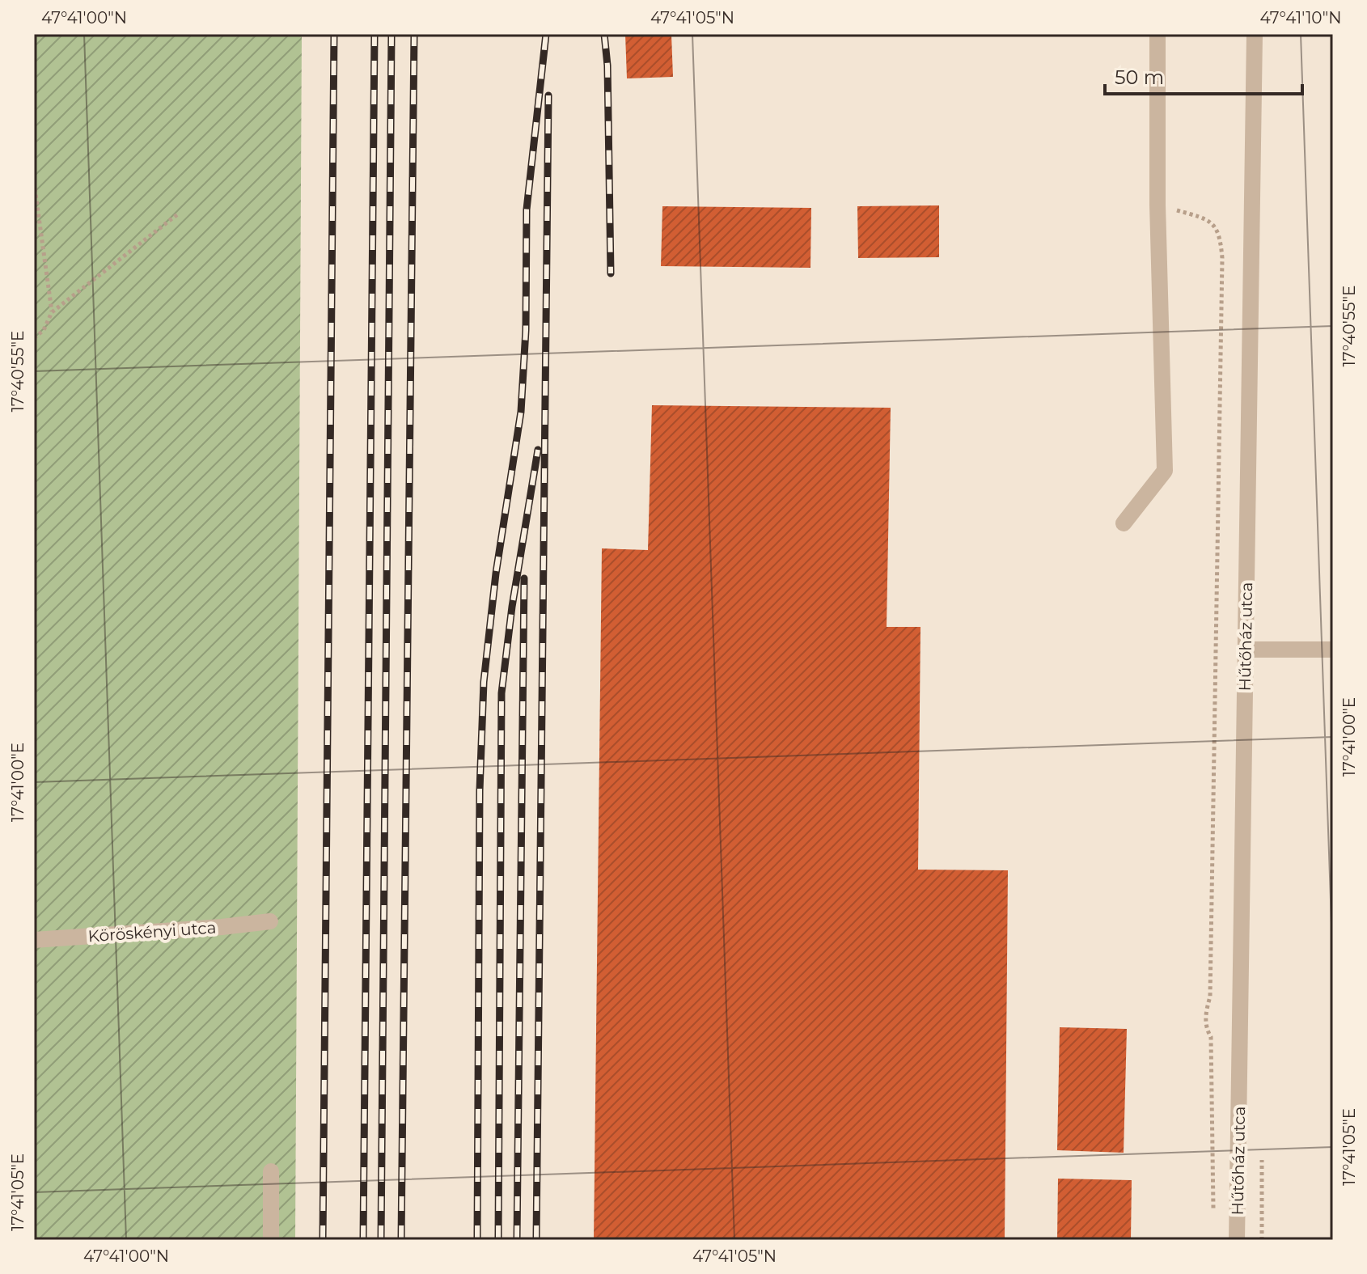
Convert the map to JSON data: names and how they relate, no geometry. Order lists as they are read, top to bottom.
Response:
{
  "streets": {
    "street": ["Hűtőház utca", "Köröskényi utca"]
  },
  "scale_bar": "50 m",
  "coordinates": [
    "47°41'00\"N",
    "47°41'05\"N",
    "47°41'10\"N",
    "17°40'55\"E",
    "17°41'00\"E",
    "17°41'05\"E"
  ]
}
